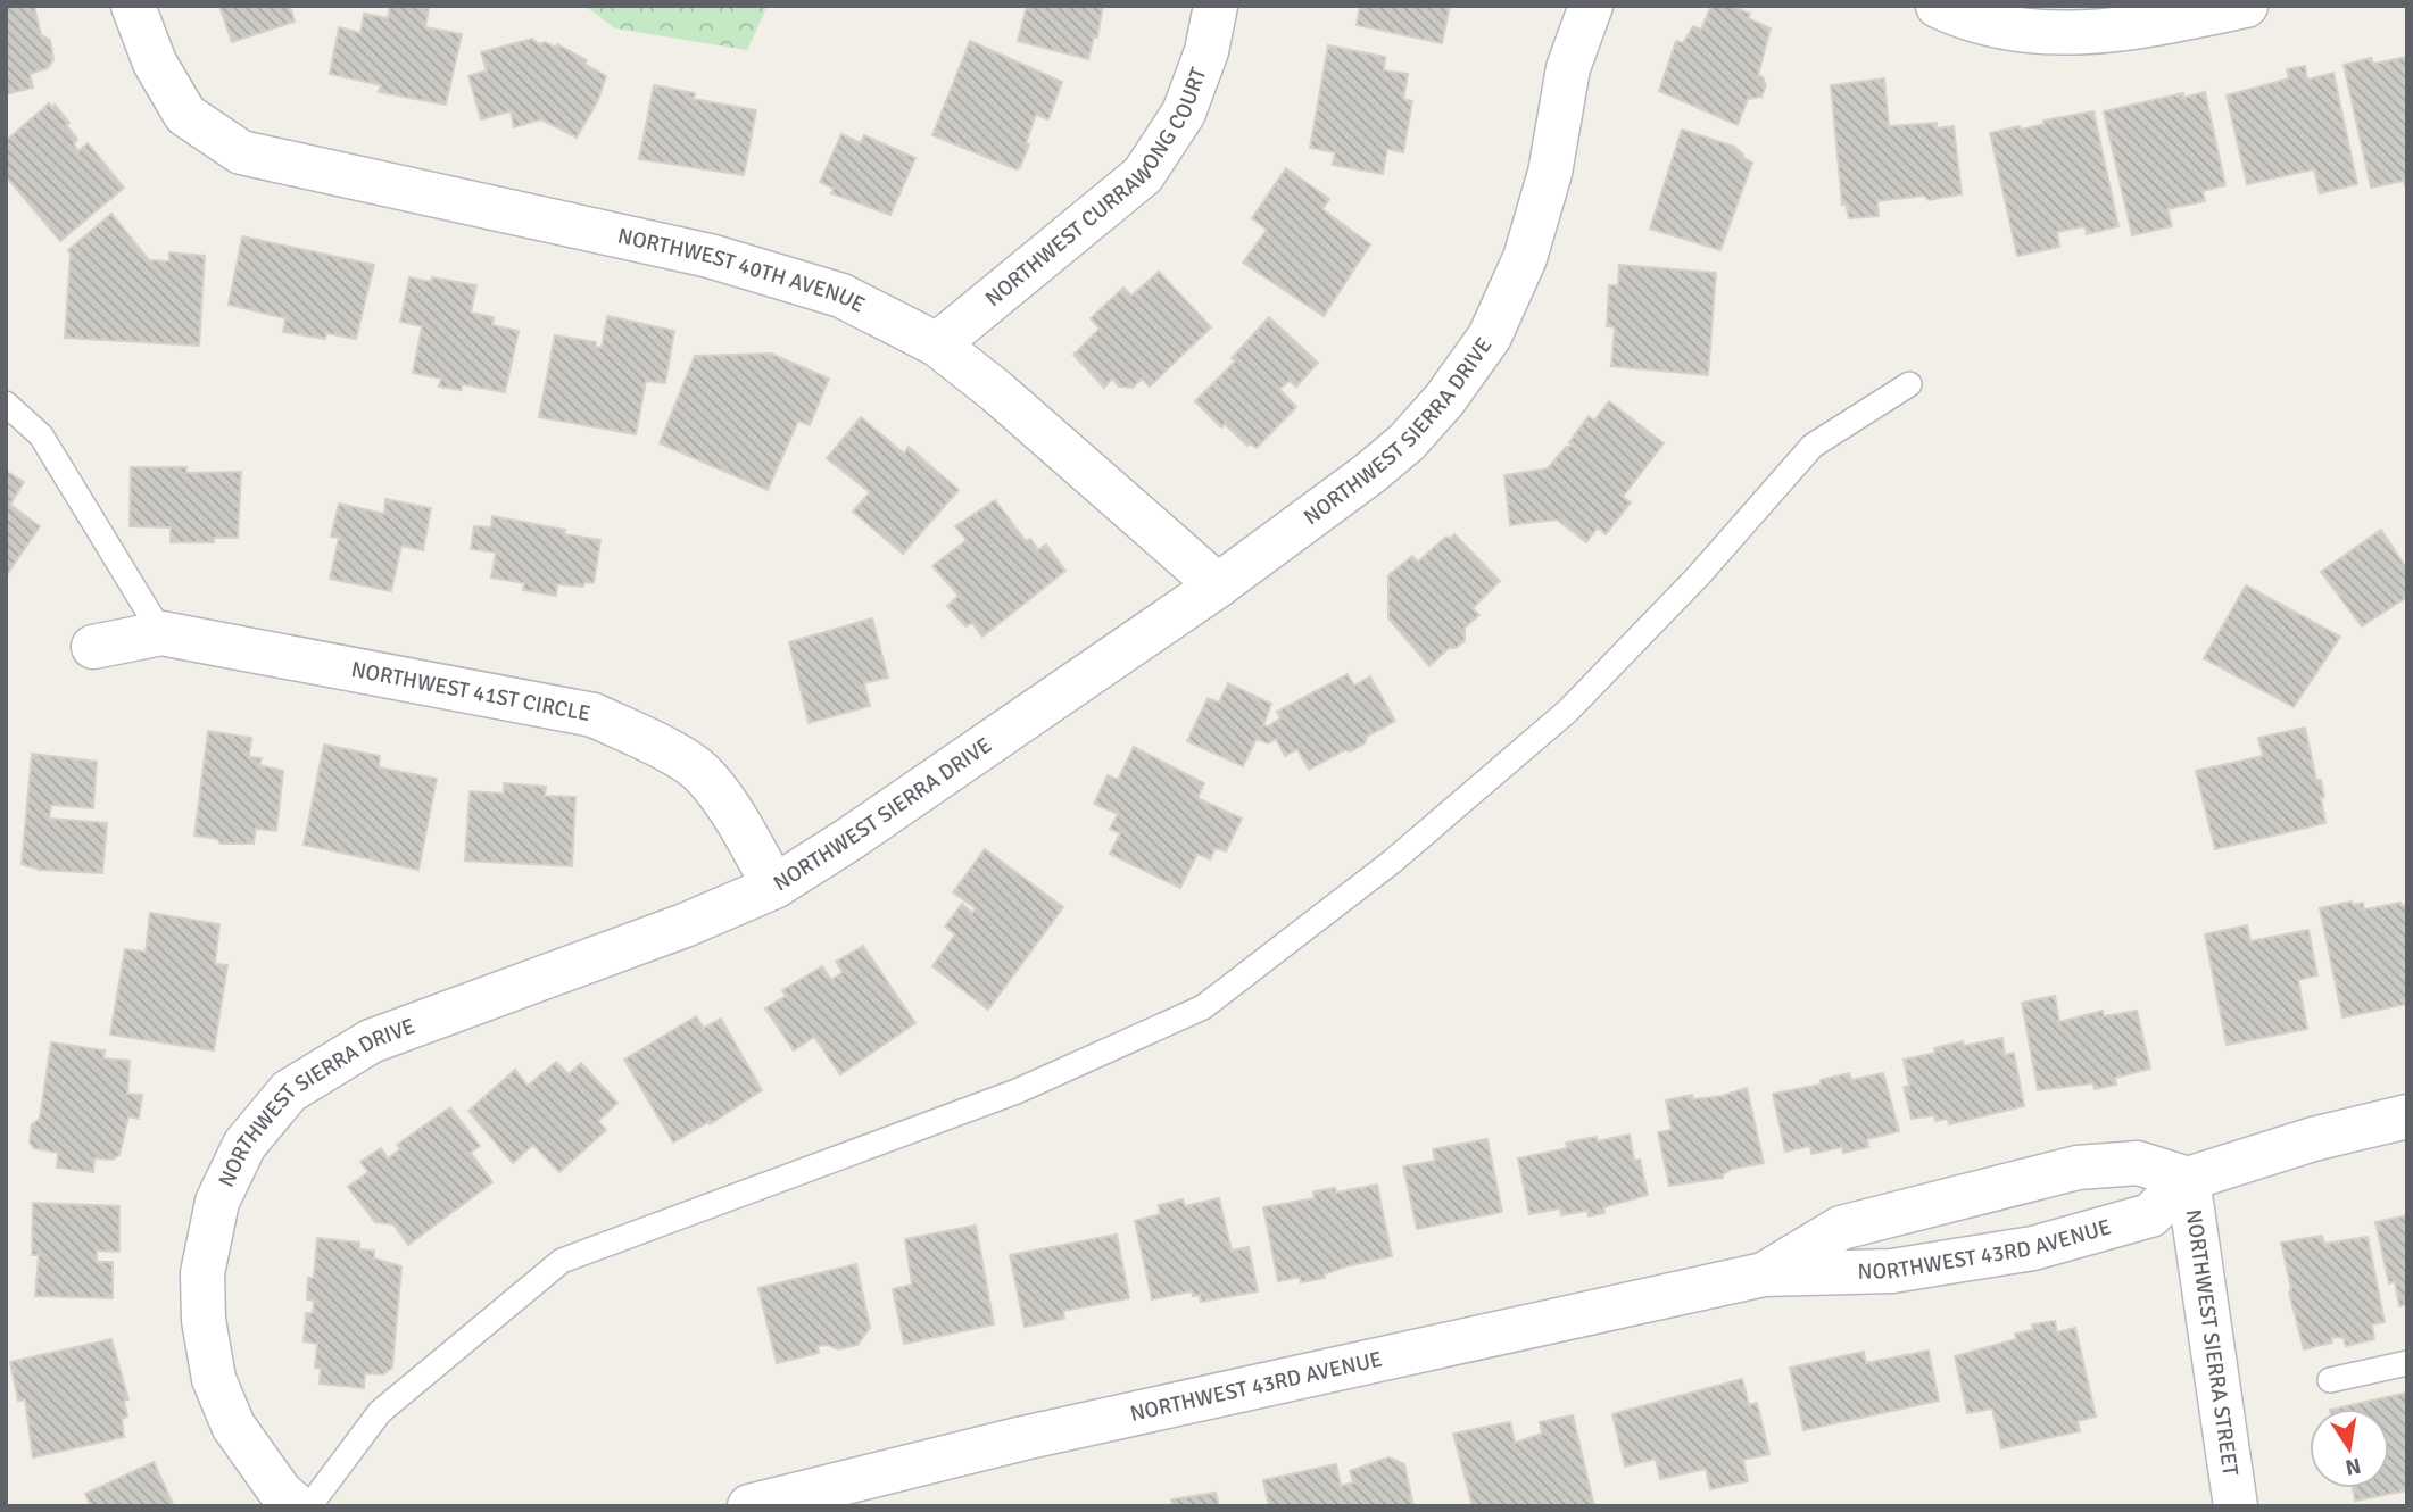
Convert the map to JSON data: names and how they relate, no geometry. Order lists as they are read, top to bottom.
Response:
{
  "streets": {
    "street": [
      "NORTHWEST CURRAWONG COURT",
      "NORTHWEST 40TH AVENUE",
      "NORTHWEST SIERRA DRIVE",
      "NORTHWEST 41ST CIRCLE",
      "NORTHWEST 43RD AVENUE",
      "NORTHWEST SIERRA STREET"
    ]
  },
  "crossings": [
    ["NORTHWEST CURRAWONG COURT", "NORTHWEST 40TH AVENUE"],
    ["NORTHWEST 40TH AVENUE", "NORTHWEST SIERRA DRIVE"],
    ["NORTHWEST SIERRA DRIVE", "NORTHWEST 41ST CIRCLE"],
    ["NORTHWEST 43RD AVENUE", "NORTHWEST SIERRA STREET"]
  ],
  "north": "bottom"
}
